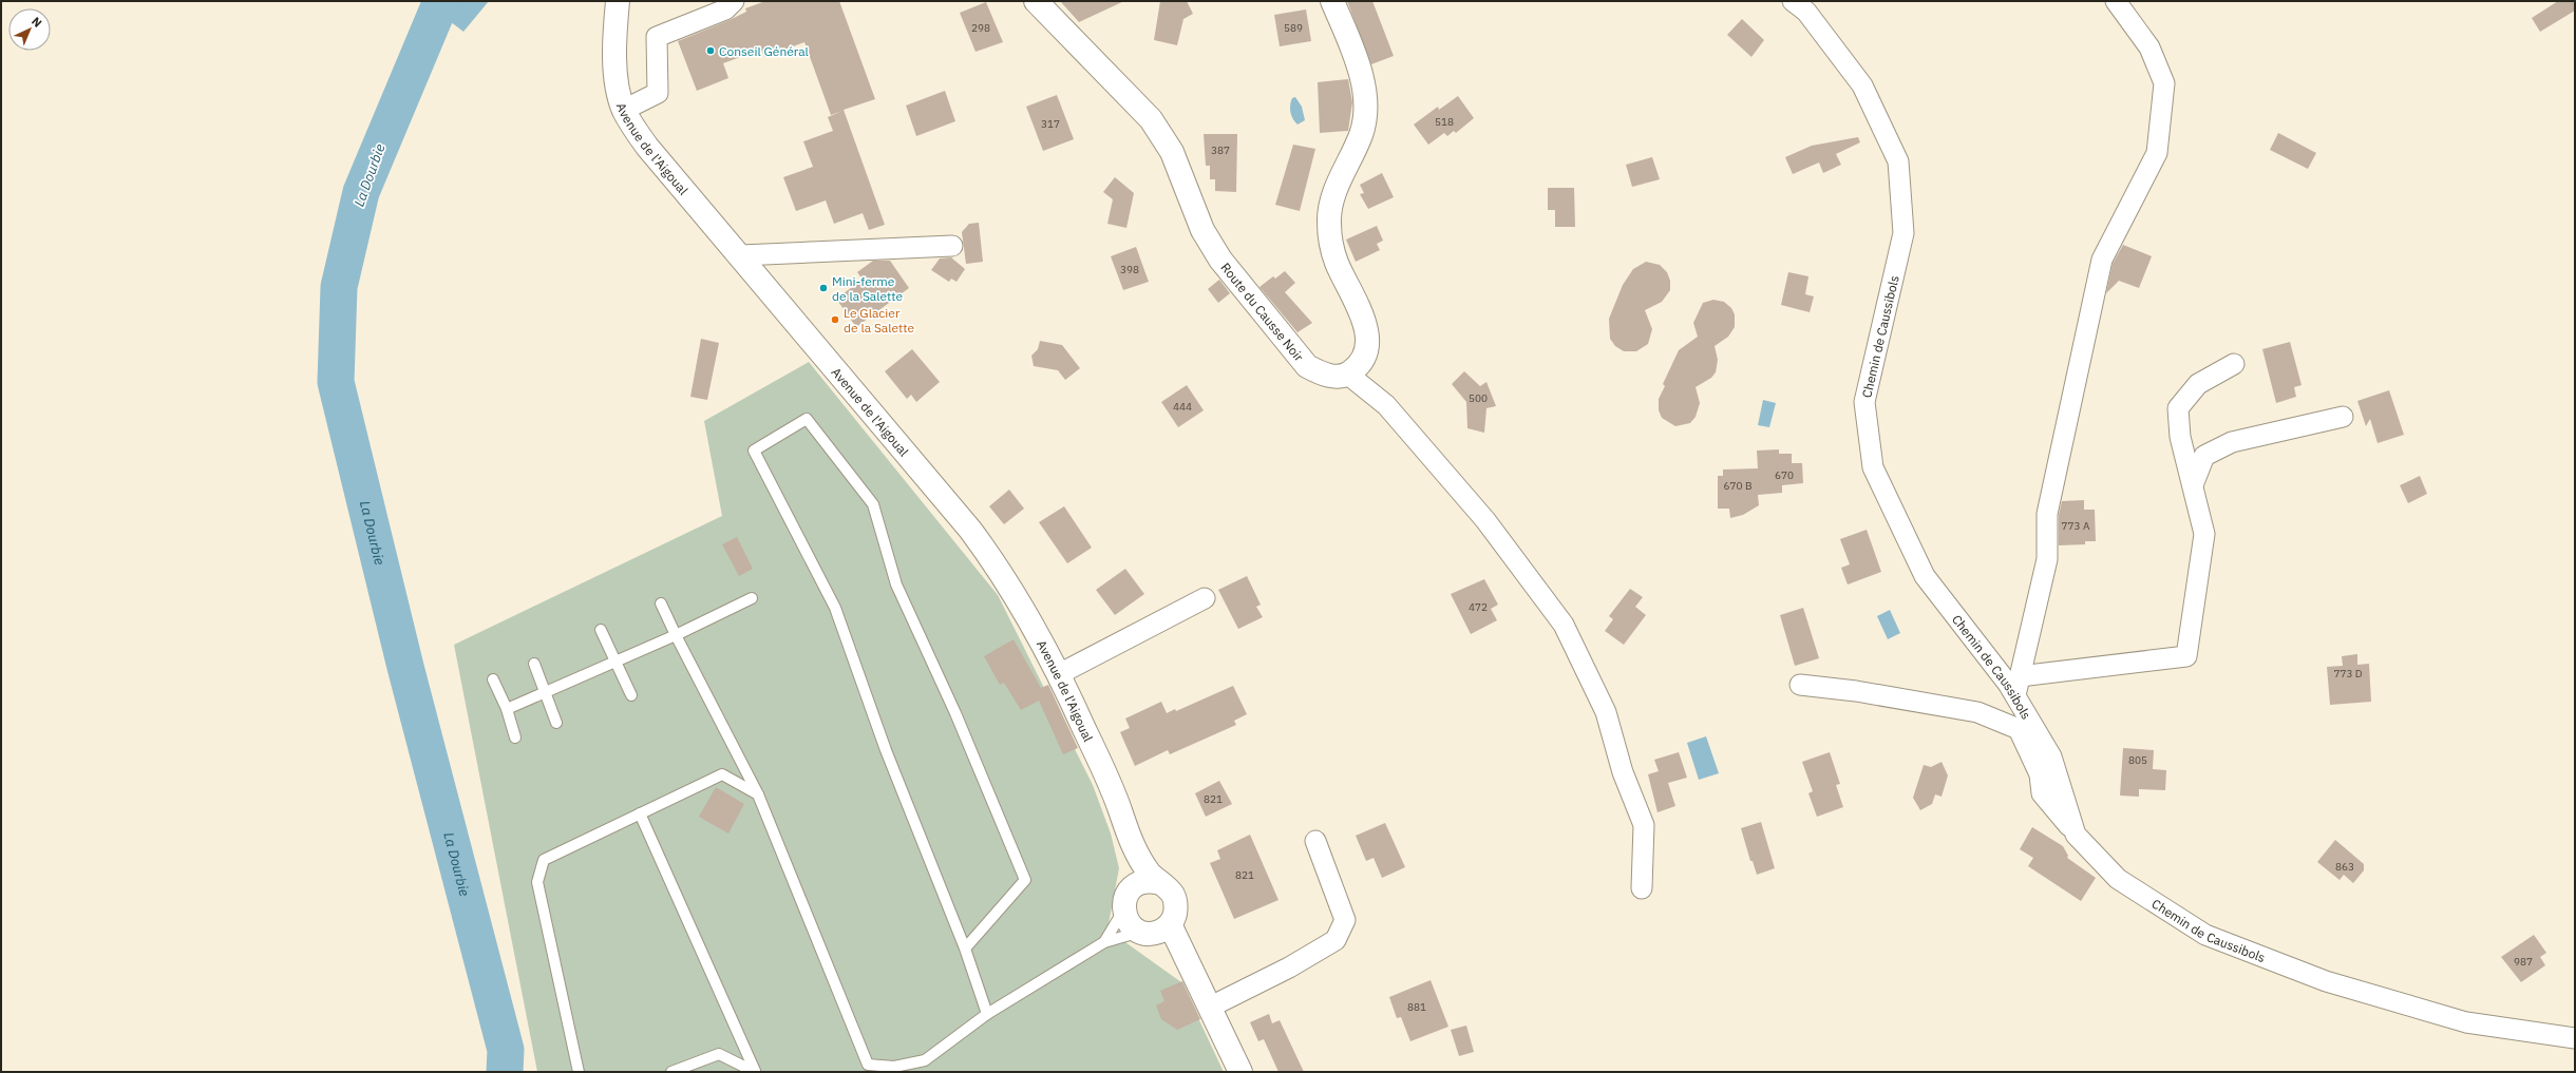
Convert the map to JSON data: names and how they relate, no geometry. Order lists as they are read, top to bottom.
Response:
{
  "streets": {
    "main road": ["Avenue de l'Aigoual", "Route du Causse Noir"],
    "street": ["Chemin de Caussibols"]
  },
  "water": ["La Dourbie"],
  "places": ["Conseil Général", "Mini-ferme de la Salette", "Le Glacier de la Salette"],
  "house_numbers": [
    "298",
    "589",
    "518",
    "317",
    "387",
    "398",
    "500",
    "444",
    "670",
    "670 B",
    "773 A",
    "472",
    "773 D",
    "805",
    "821",
    "863",
    "821",
    "987",
    "881"
  ],
  "north": "top right"
}
